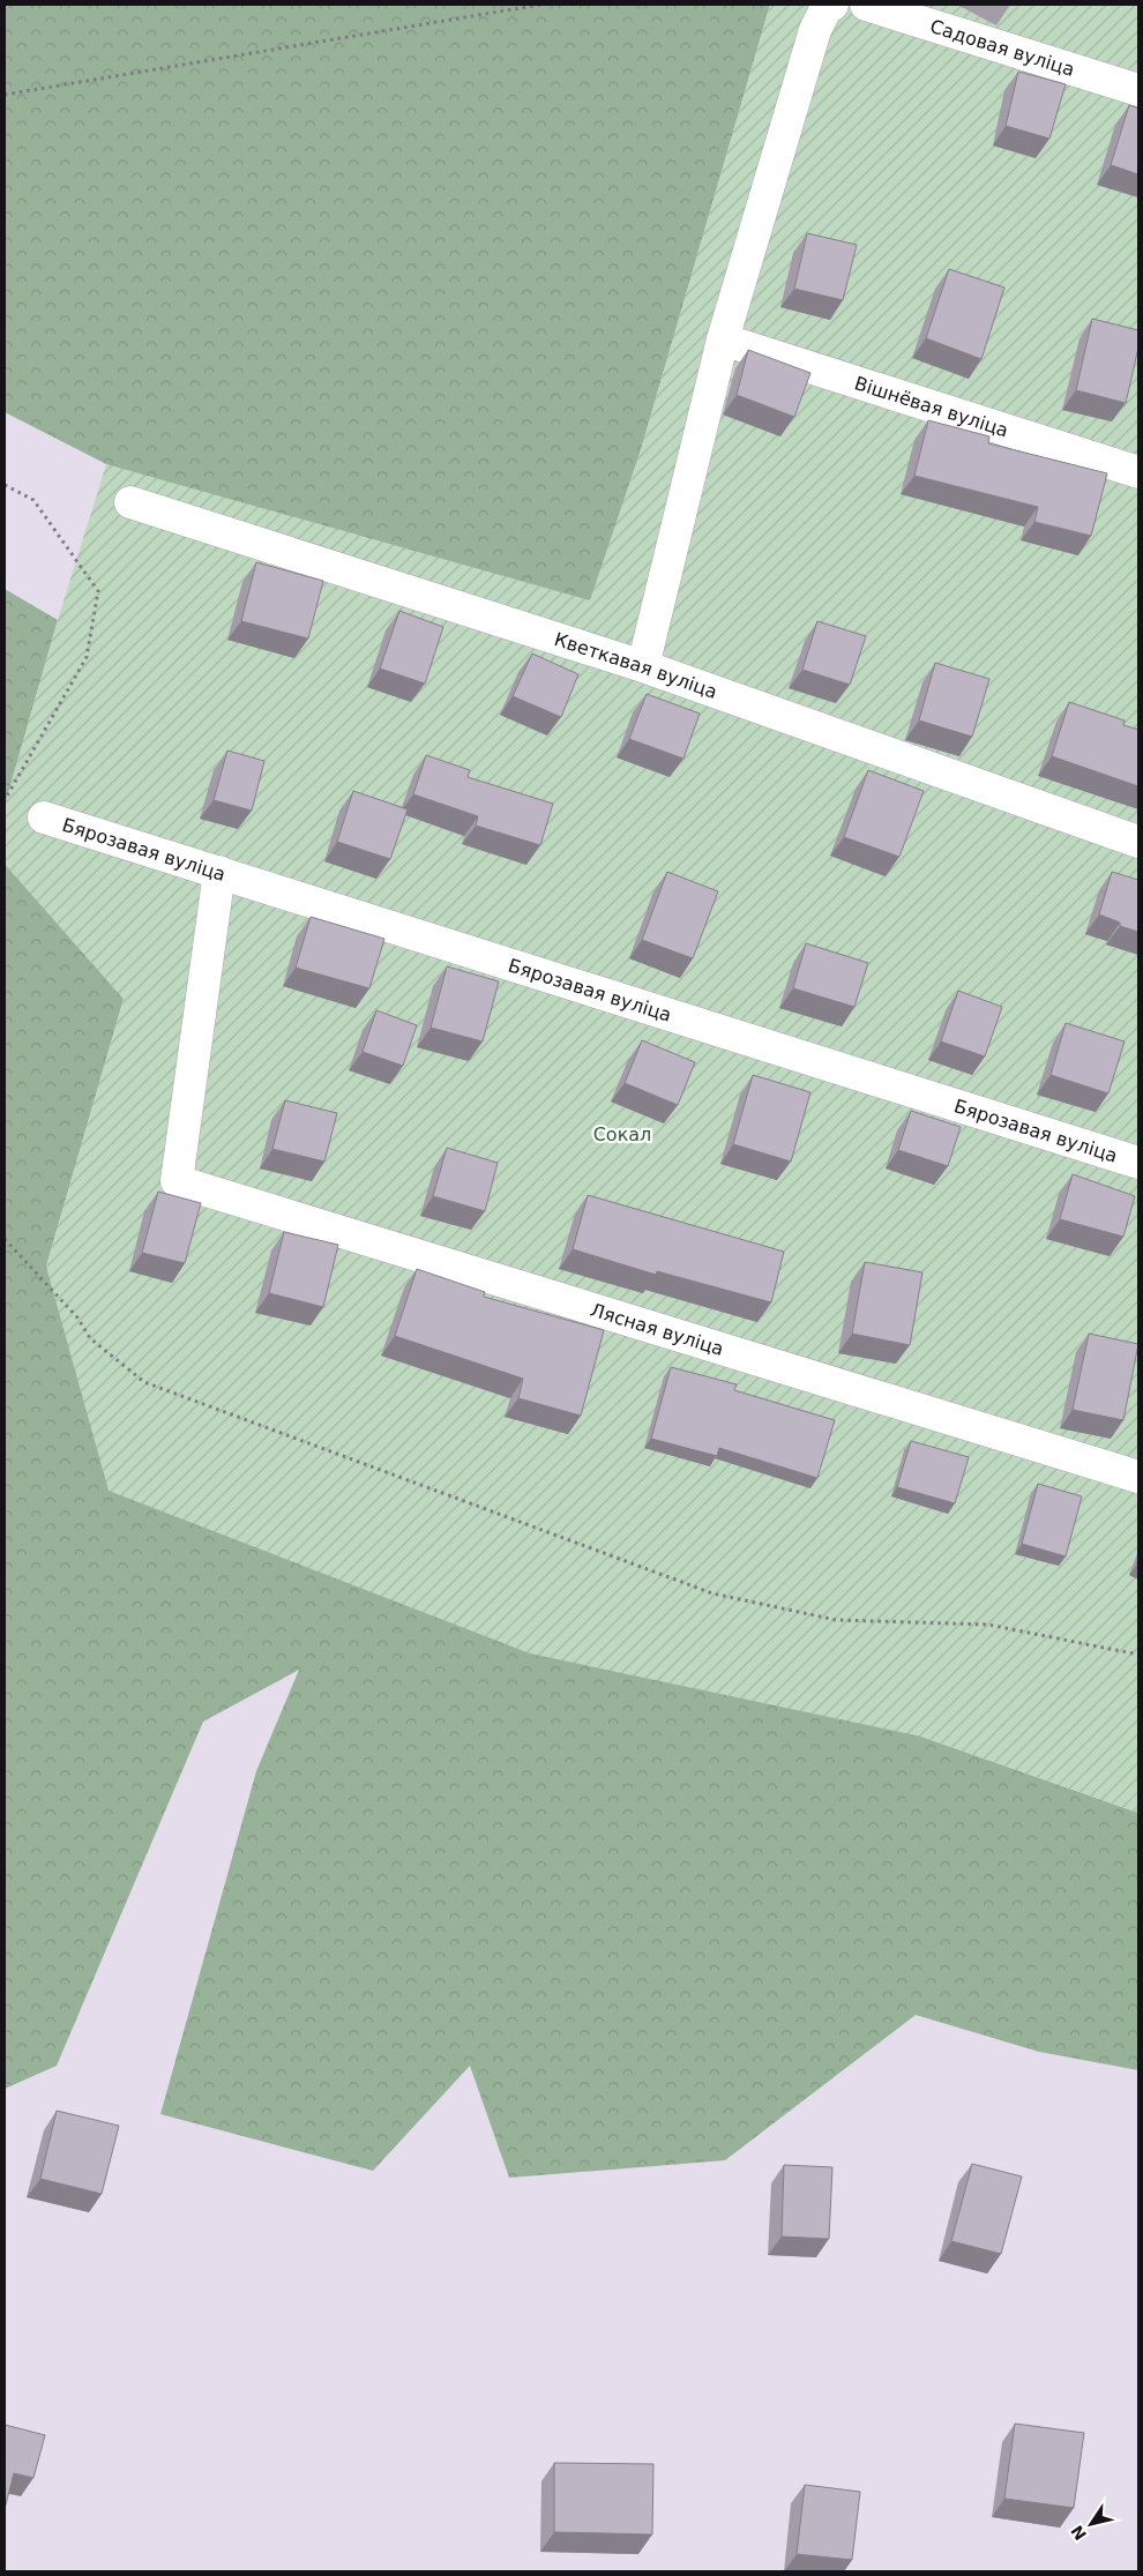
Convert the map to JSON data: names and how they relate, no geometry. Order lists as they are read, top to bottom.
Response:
{
  "streets": {
    "street": [
      "Садовая вуліца",
      "Вішнёвая вуліца",
      "Кветкавая вуліца",
      "Бярозавая вуліца",
      "Лясная вуліца"
    ]
  },
  "crossings": [
    ["Бярозавая вуліца", "Лясная вуліца"]
  ],
  "parks": ["Сокал"],
  "north": "bottom left"
}
